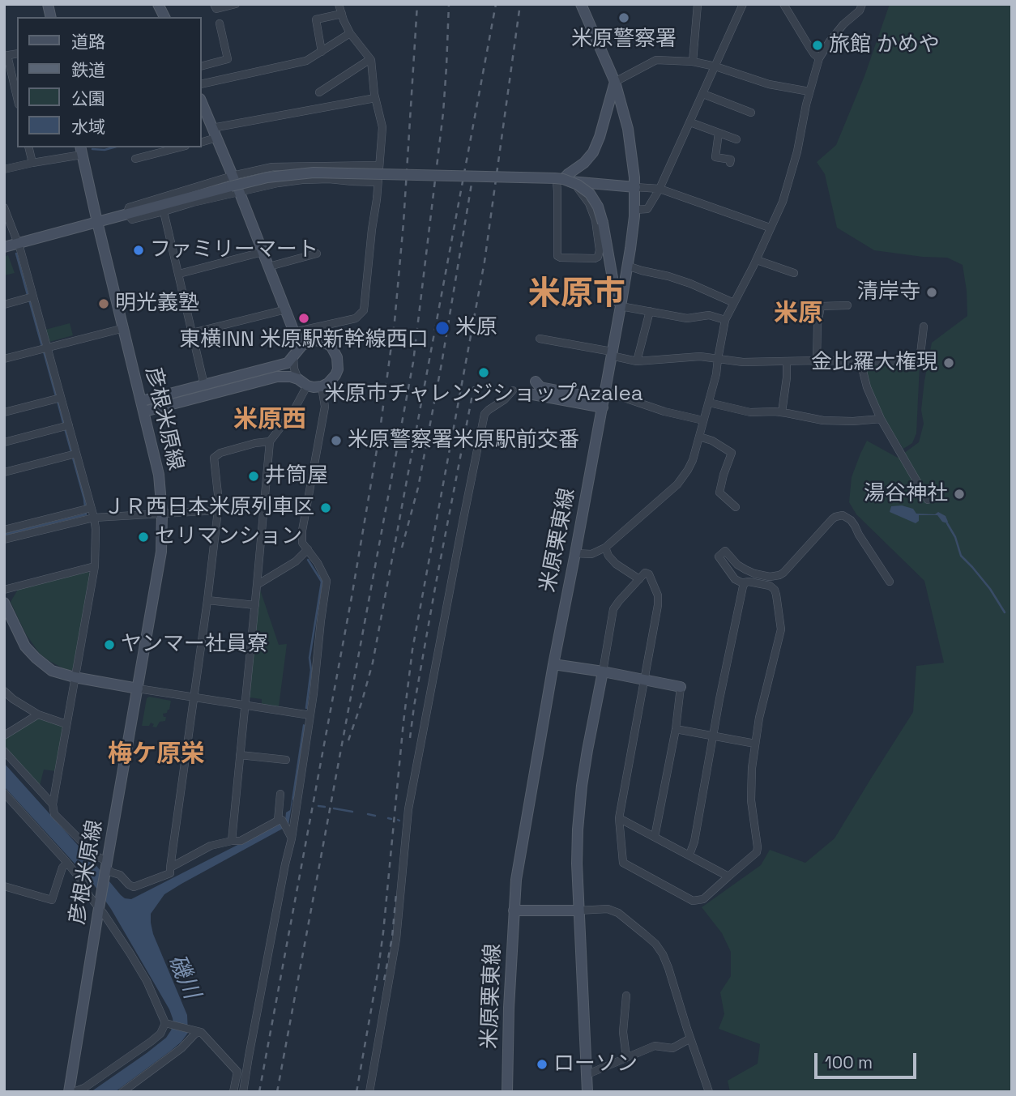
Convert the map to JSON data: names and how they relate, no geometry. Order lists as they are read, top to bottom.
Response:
{
  "streets": {
    "main road": ["彦根米原線", "米原栗東線"]
  },
  "districts": [
    "米原市",
    "米原",
    "米原西",
    "梅ケ原栄"
  ],
  "water": ["磯川"],
  "places": [
    "米原警察署",
    "旅館 かめや",
    "ファミリーマート",
    "清岸寺",
    "明光義塾",
    "東横INN 米原駅新幹線西口",
    "米原",
    "金比羅大権現",
    "米原市チャレンジショップAzalea",
    "米原警察署米原駅前交番",
    "井筒屋",
    "湯谷神社",
    "ＪＲ西日本米原列車区",
    "セリマンション",
    "ヤンマー社員寮",
    "ローソン"
  ],
  "legend": [
    "道路",
    "鉄道",
    "公園",
    "水域"
  ],
  "scale_bar": "100 m"
}
